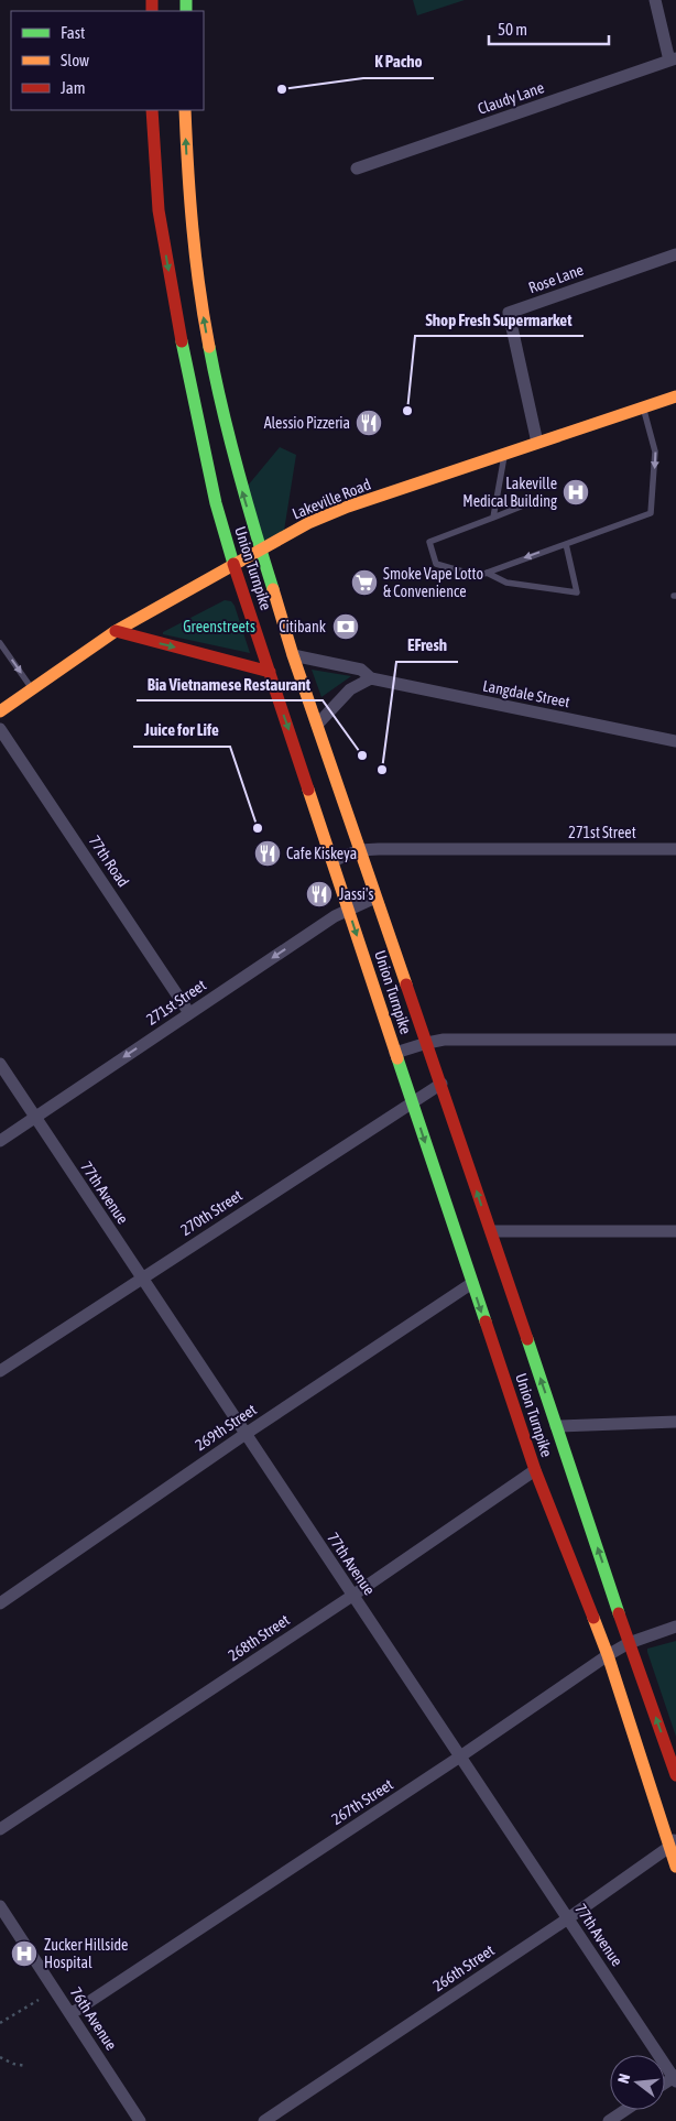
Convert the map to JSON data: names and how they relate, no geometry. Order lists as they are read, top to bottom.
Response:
{
  "streets": {
    "main road": ["Lakeville Road", "Union Turnpike"],
    "street": [
      "Claudy Lane",
      "Rose Lane",
      "Langdale Street",
      "271st Street",
      "77th Road",
      "77th Avenue",
      "270th Street",
      "269th Street",
      "268th Street",
      "267th Street",
      "266th Street",
      "76th Avenue"
    ]
  },
  "crossings": [
    ["Rose Lane", "Lakeville Road"],
    ["Lakeville Road", "Union Turnpike"],
    ["Union Turnpike", "Langdale Street"],
    ["Union Turnpike", "271st Street"],
    ["Union Turnpike", "270th Street"],
    ["Union Turnpike", "269th Street"],
    ["Union Turnpike", "268th Street"],
    ["Union Turnpike", "267th Street"],
    ["Union Turnpike", "266th Street"],
    ["271st Street", "77th Road"],
    ["271st Street", "77th Avenue"],
    ["77th Avenue", "270th Street"],
    ["77th Avenue", "269th Street"],
    ["77th Avenue", "268th Street"],
    ["77th Avenue", "267th Street"],
    ["77th Avenue", "266th Street"],
    ["267th Street", "76th Avenue"]
  ],
  "one_way": ["271st Street"],
  "parks": ["Greenstreets"],
  "places": {
    "other": [
      "K Pacho",
      "Shop Fresh Supermarket",
      "Bia Vietnamese Restaurant",
      "EFresh",
      "Juice for Life"
    ],
    "restaurant": ["Alessio Pizzeria", "Cafe Kiskeya", "Jassi's"],
    "hospital": ["Lakeville Medical Building", "Zucker Hillside Hospital"],
    "supermarket": ["Smoke Vape Lotto & Convenience"],
    "bank": ["Citibank"]
  },
  "legend": ["Fast", "Slow", "Jam"],
  "scale_bar": "50 m",
  "north": "left"
}
